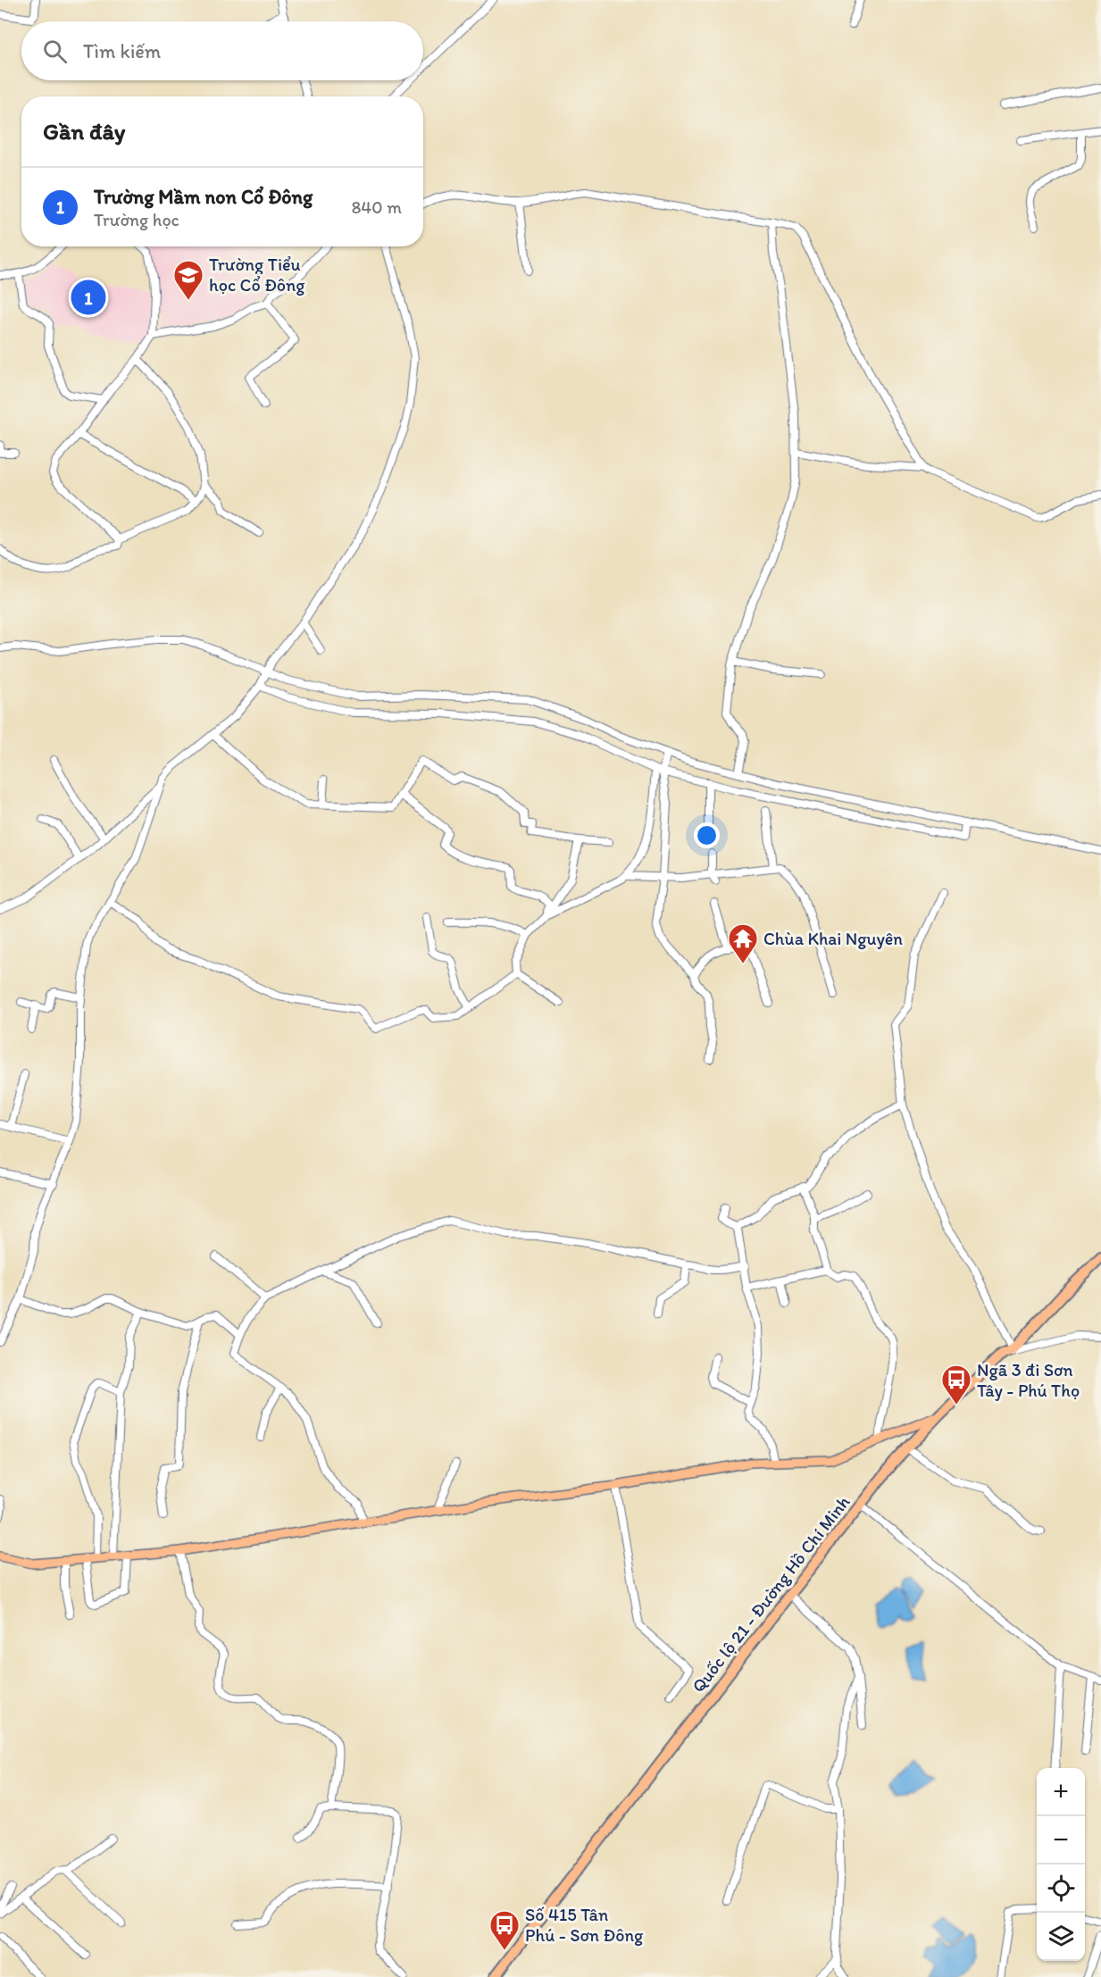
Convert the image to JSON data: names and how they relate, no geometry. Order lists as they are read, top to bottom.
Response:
{
  "streets": {
    "highway": ["Quốc lộ 21 - Đường Hồ Chí Minh"]
  },
  "places": {
    "school or university": ["Trường Tiểu học Cổ Đông"],
    "temple": ["Chùa Khai Nguyên"],
    "bus stop": ["Ngã 3 đi Sơn Tây - Phú Thọ", "Số 415 Tân Phú - Sơn Đông"]
  },
  "page": {
    "search": "Tìm kiếm",
    "heading": "Gần đây",
    "list": [
      {
        "mark": "1",
        "name": "Trường Mầm non Cổ Đông",
        "note": "Trường học",
        "value": "840 m"
      }
    ],
    "pins": "1",
    "map_buttons": ["+", "−"]
  }
}
